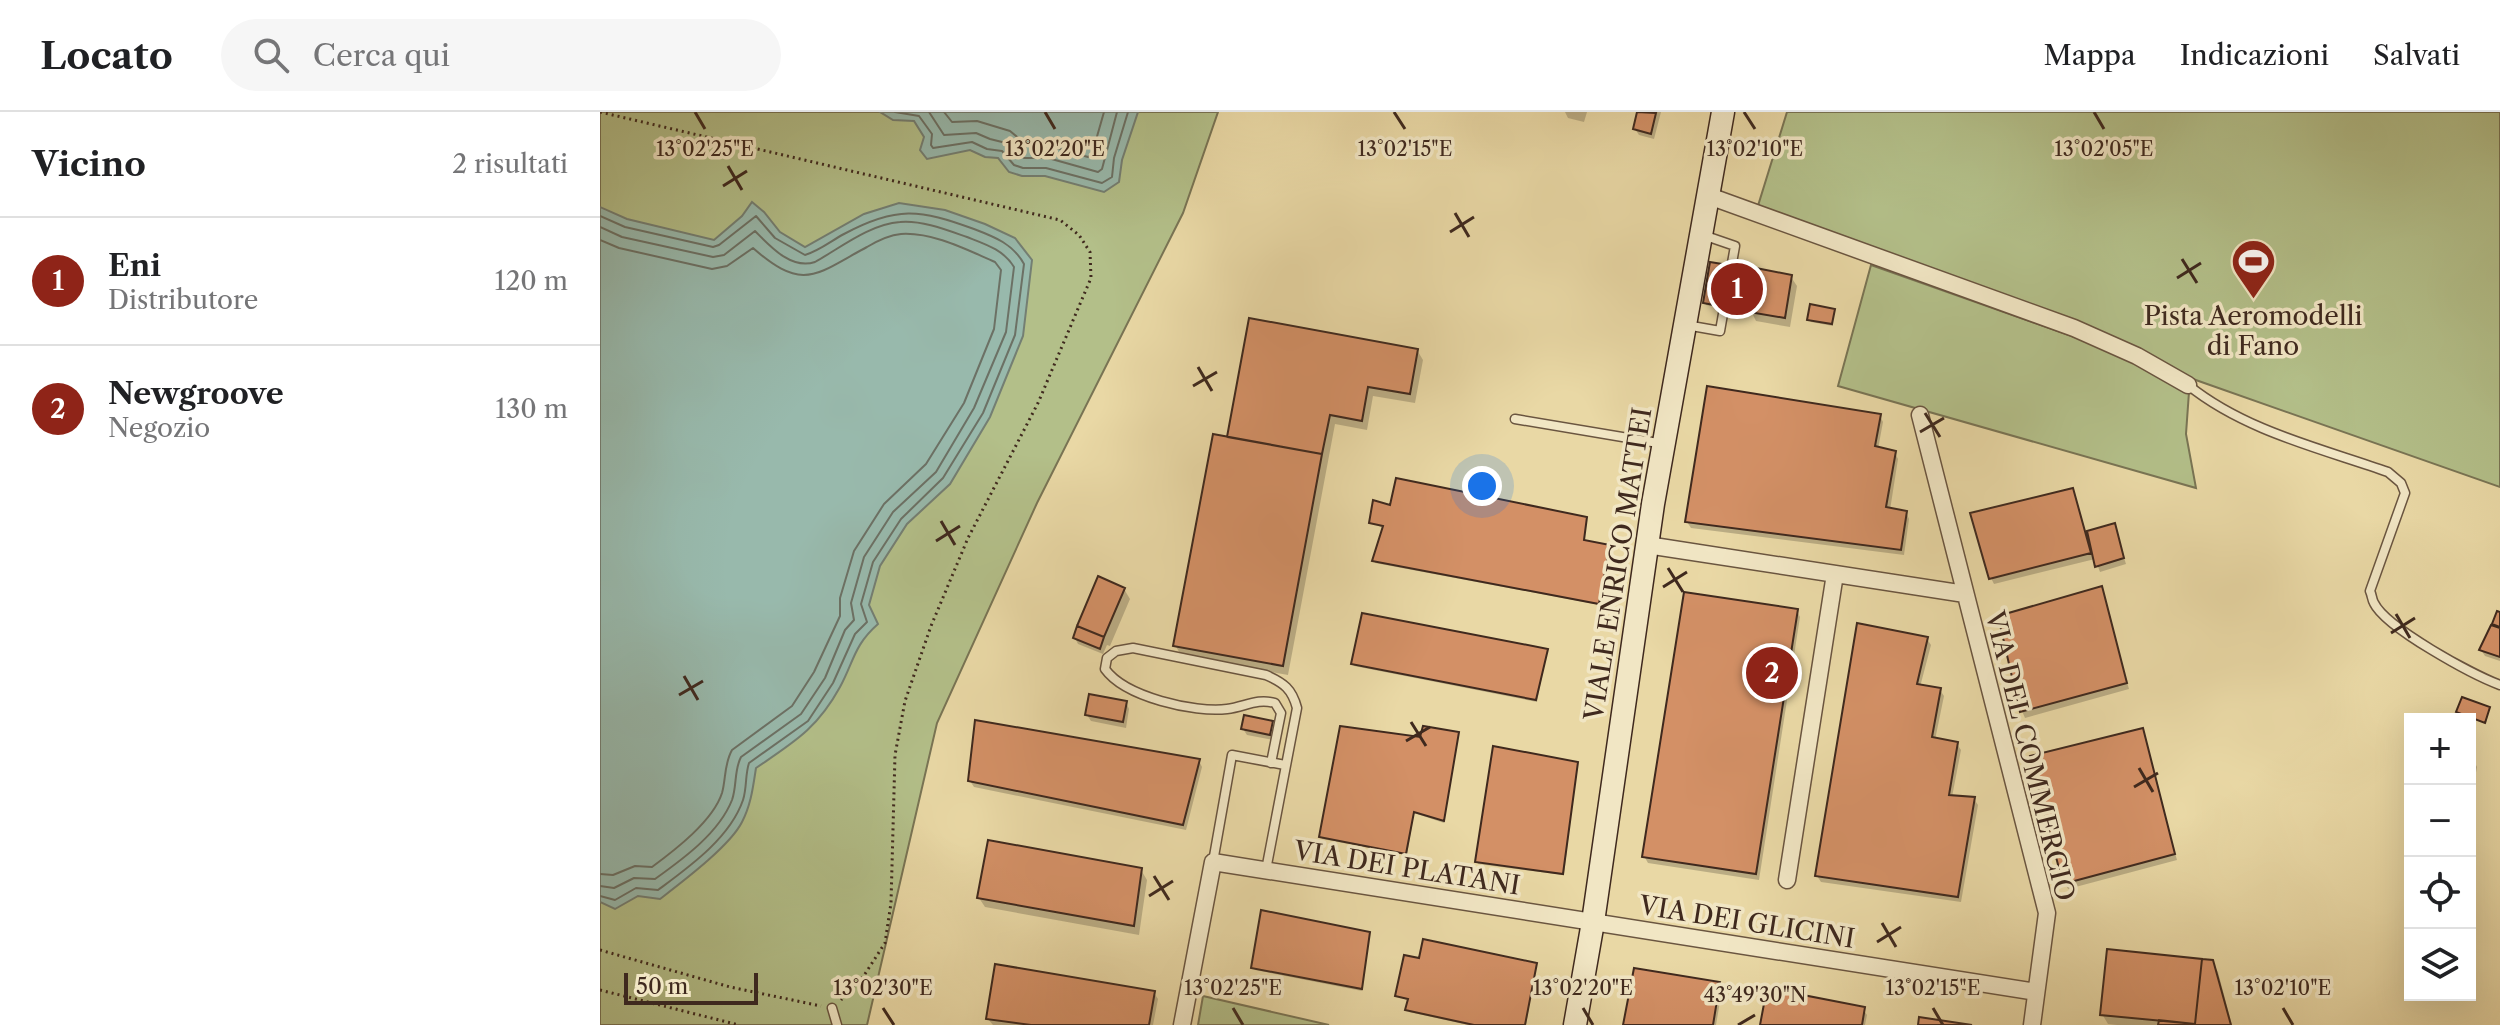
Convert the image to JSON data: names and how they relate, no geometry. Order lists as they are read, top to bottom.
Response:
{
  "streets": {
    "street": [
      "VIALE ENRICO MATTEI",
      "VIA DEL COMMERCIO",
      "VIA DEI PLATANI",
      "VIA DEI GLICINI"
    ]
  },
  "crossings": [
    ["VIALE ENRICO MATTEI", "VIA DEL COMMERCIO"],
    ["VIALE ENRICO MATTEI", "VIA DEI PLATANI"],
    ["VIALE ENRICO MATTEI", "VIA DEI GLICINI"],
    ["VIA DEL COMMERCIO", "VIA DEI GLICINI"],
    ["VIA DEI PLATANI", "VIA DEI GLICINI"]
  ],
  "places": {
    "sports": ["Pista Aeromodelli di Fano"]
  },
  "scale_bar": "50 m",
  "page": {
    "header": "Locato",
    "search": "Cerca qui",
    "nav": ["Mappa", "Indicazioni", "Salvati"],
    "heading": ["Vicino", "2 risultati"],
    "list": [
      {
        "mark": "1",
        "name": "Eni",
        "note": "Distributore",
        "value": "120 m"
      },
      {
        "mark": "2",
        "name": "Newgroove",
        "note": "Negozio",
        "value": "130 m"
      }
    ],
    "pins": ["1", "2"],
    "map_buttons": ["+", "−"],
    "scale": "50 m"
  },
  "coordinates": [
    "13°02'25\"E",
    "13°02'20\"E",
    "13°02'15\"E",
    "13°02'10\"E",
    "13°02'05\"E",
    "13°02'30\"E",
    "43°49'30\"N"
  ]
}
